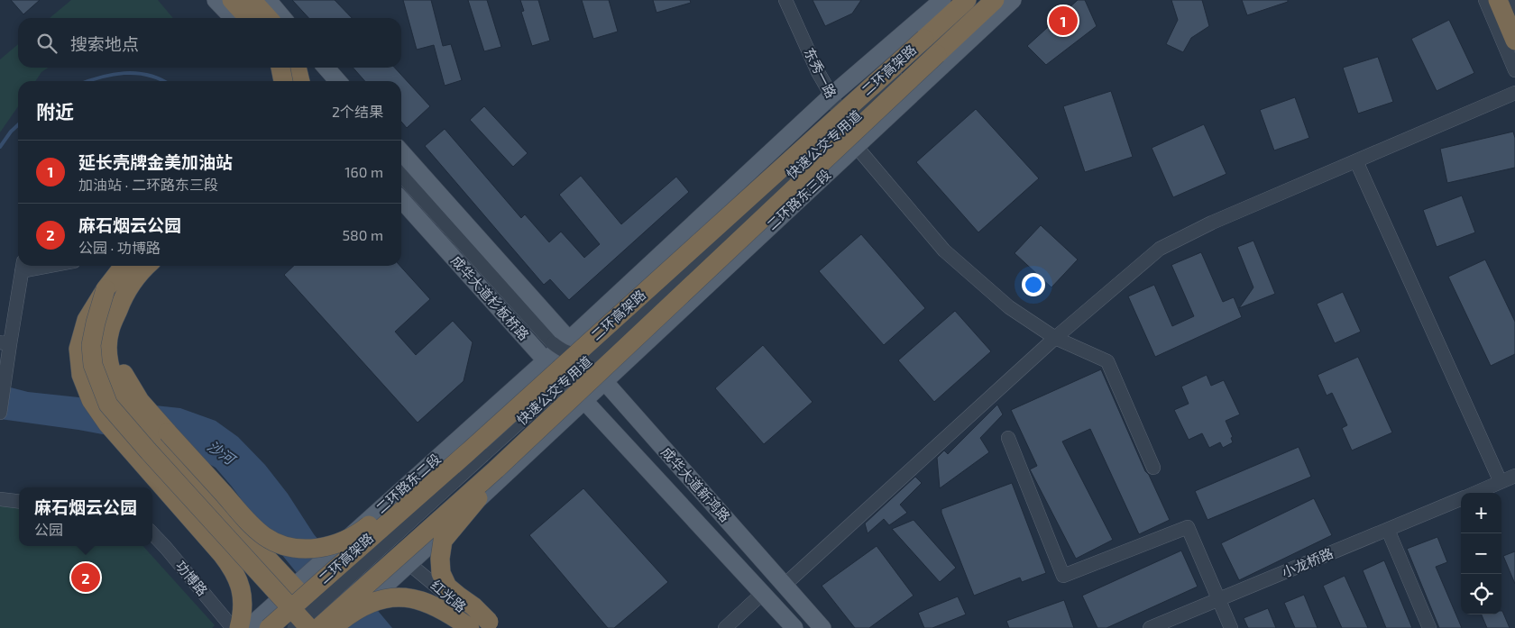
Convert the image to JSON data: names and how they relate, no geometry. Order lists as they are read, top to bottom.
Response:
{
  "streets": {
    "highway": ["二环高架路"],
    "main road": [
      "二环路东三段",
      "成华大道杉板桥路",
      "二环路东二段",
      "成华大道新鸿路"
    ],
    "street": [
      "东秀一路",
      "快速公交专用道",
      "小龙桥路",
      "功博路",
      "红光路"
    ]
  },
  "crossings": [
    ["东秀一路", "二环路东三段"],
    ["二环路东三段", "成华大道杉板桥路"],
    ["二环路东三段", "成华大道新鸿路"],
    ["成华大道杉板桥路", "二环路东二段"],
    ["成华大道杉板桥路", "成华大道新鸿路"],
    ["二环路东二段", "成华大道新鸿路"]
  ],
  "water": ["沙河"],
  "page": {
    "pins": ["1", "2"],
    "search": "搜索地点",
    "heading": ["附近", "2个结果"],
    "list": [
      {
        "mark": "1",
        "name": "延长壳牌金美加油站",
        "note": "加油站 · 二环路东三段",
        "value": "160 m"
      },
      {
        "mark": "2",
        "name": "麻石烟云公园",
        "note": "公园 · 功博路",
        "value": "580 m"
      }
    ],
    "popup": ["麻石烟云公园", "公园"],
    "map_buttons": ["+", "−"]
  }
}
